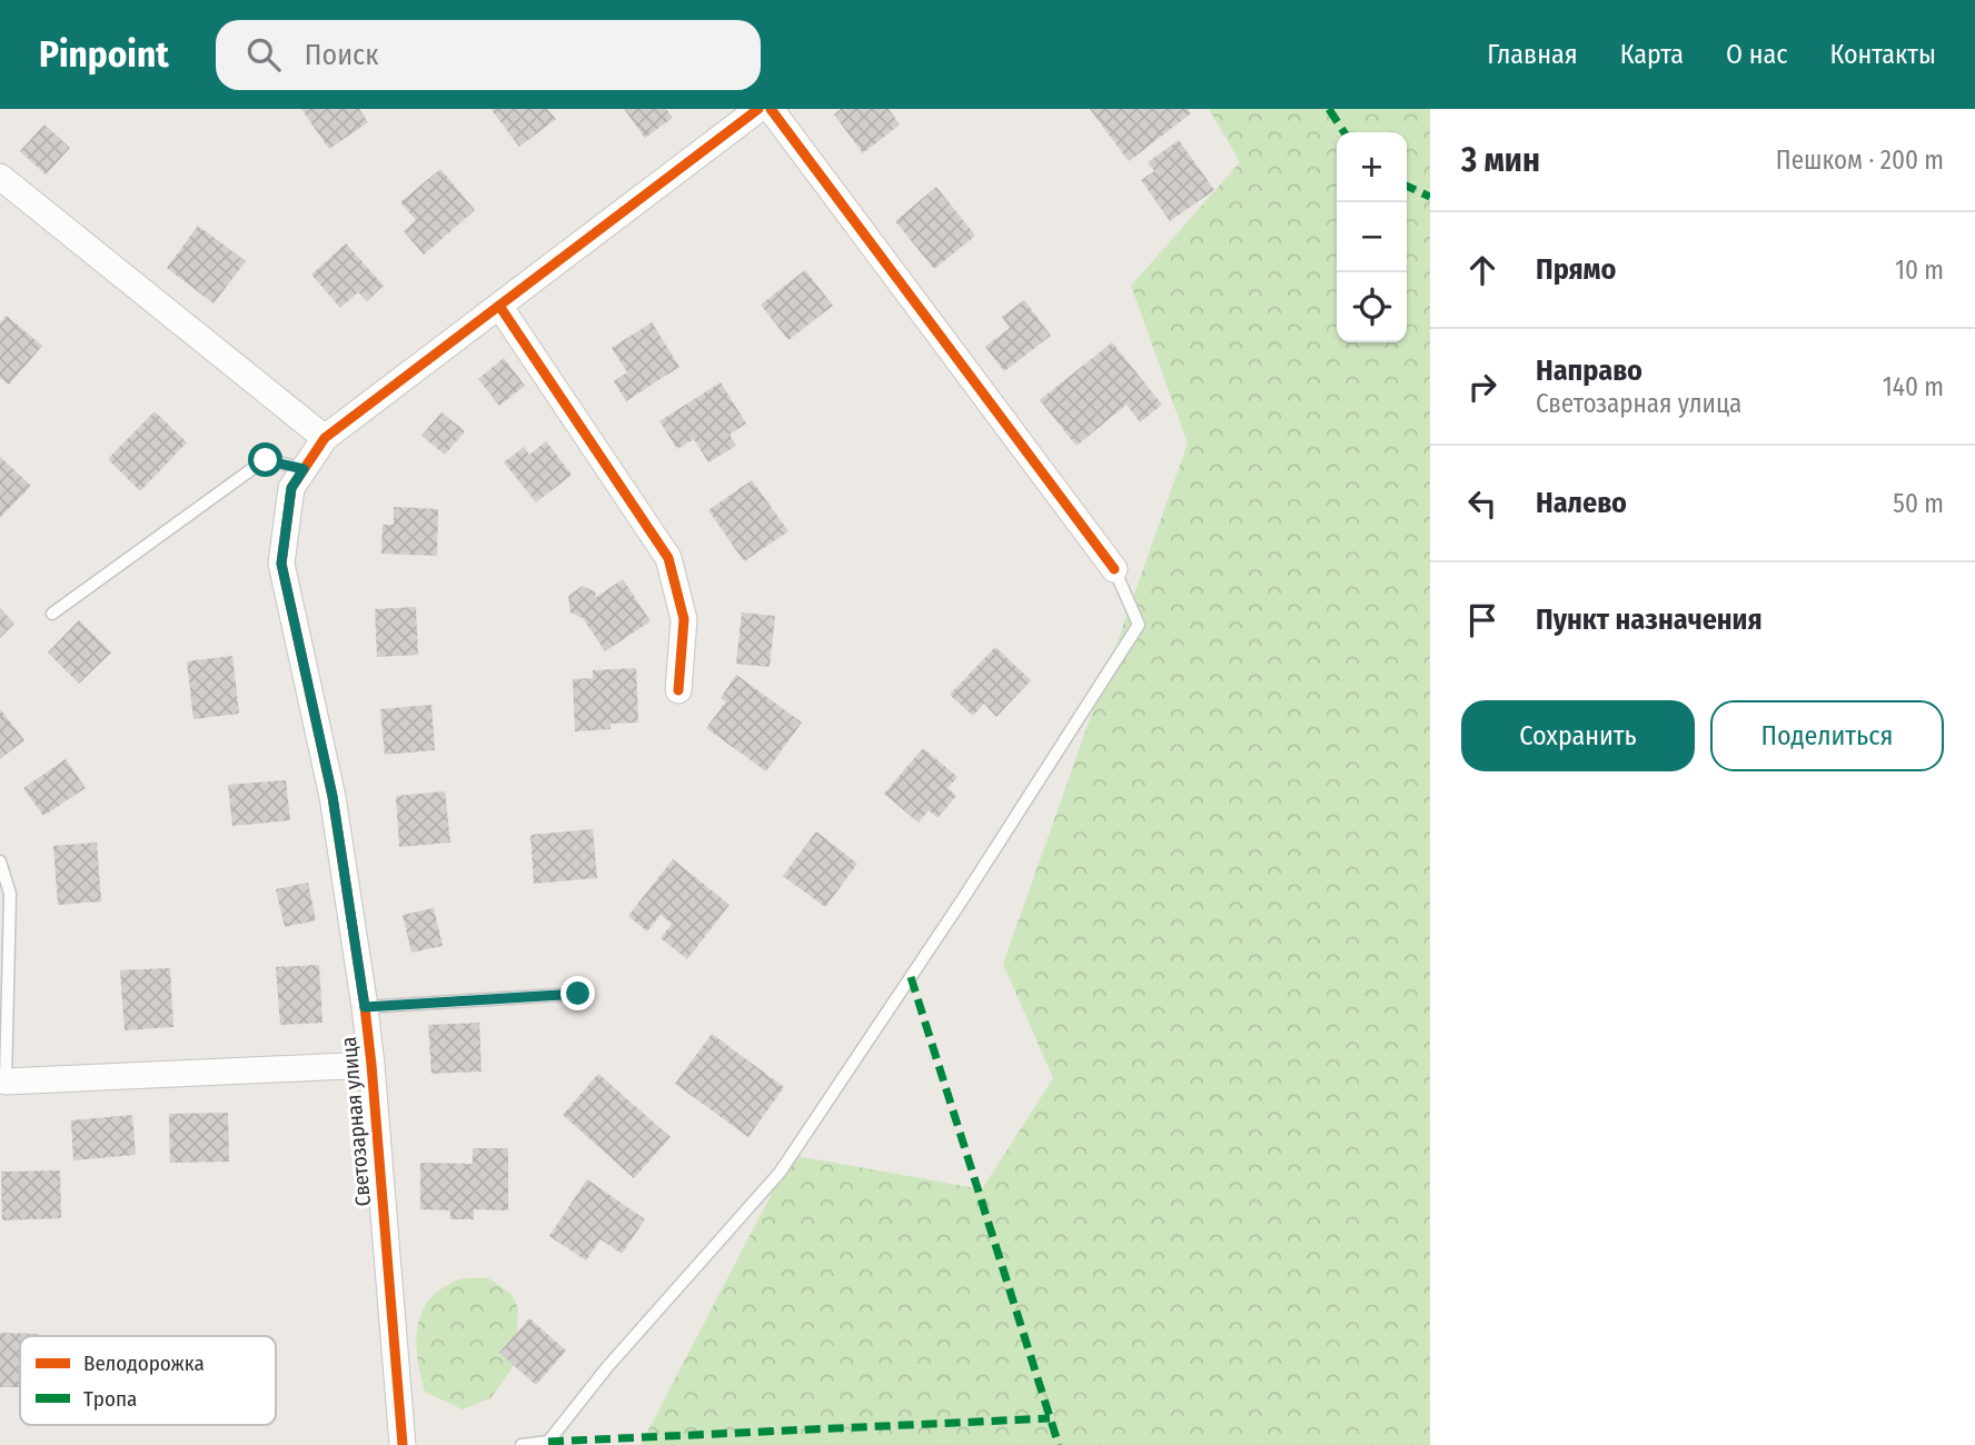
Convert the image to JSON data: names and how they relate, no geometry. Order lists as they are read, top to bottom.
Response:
{
  "streets": {
    "street": ["Светозарная улица"]
  },
  "legend": ["Велодорожка", "Тропа"],
  "page": {
    "header": "Pinpoint",
    "search": "Поиск",
    "nav": [
      "Главная",
      "Карта",
      "О нас",
      "Контакты"
    ],
    "heading": ["3 мин", "Пешком · 200 m"],
    "map_buttons": ["+", "−"],
    "list": [
      ["Прямо", "10 m"],
      ["Направо", "Светозарная улица", "140 m"],
      ["Налево", "50 m"],
      "Пункт назначения"
    ],
    "buttons": ["Сохранить", "Поделиться"]
  }
}
